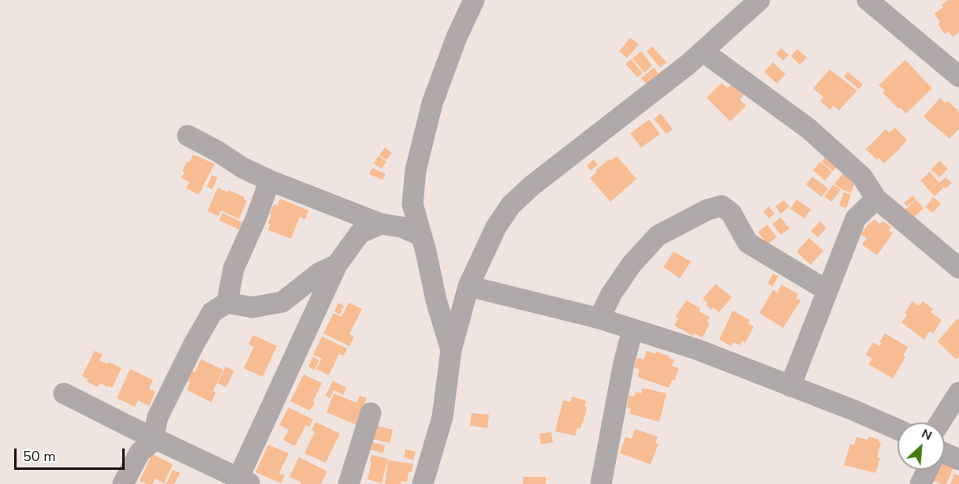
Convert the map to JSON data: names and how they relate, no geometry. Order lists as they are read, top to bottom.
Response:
{
  "scale_bar": "50 m",
  "north": "top right"
}
